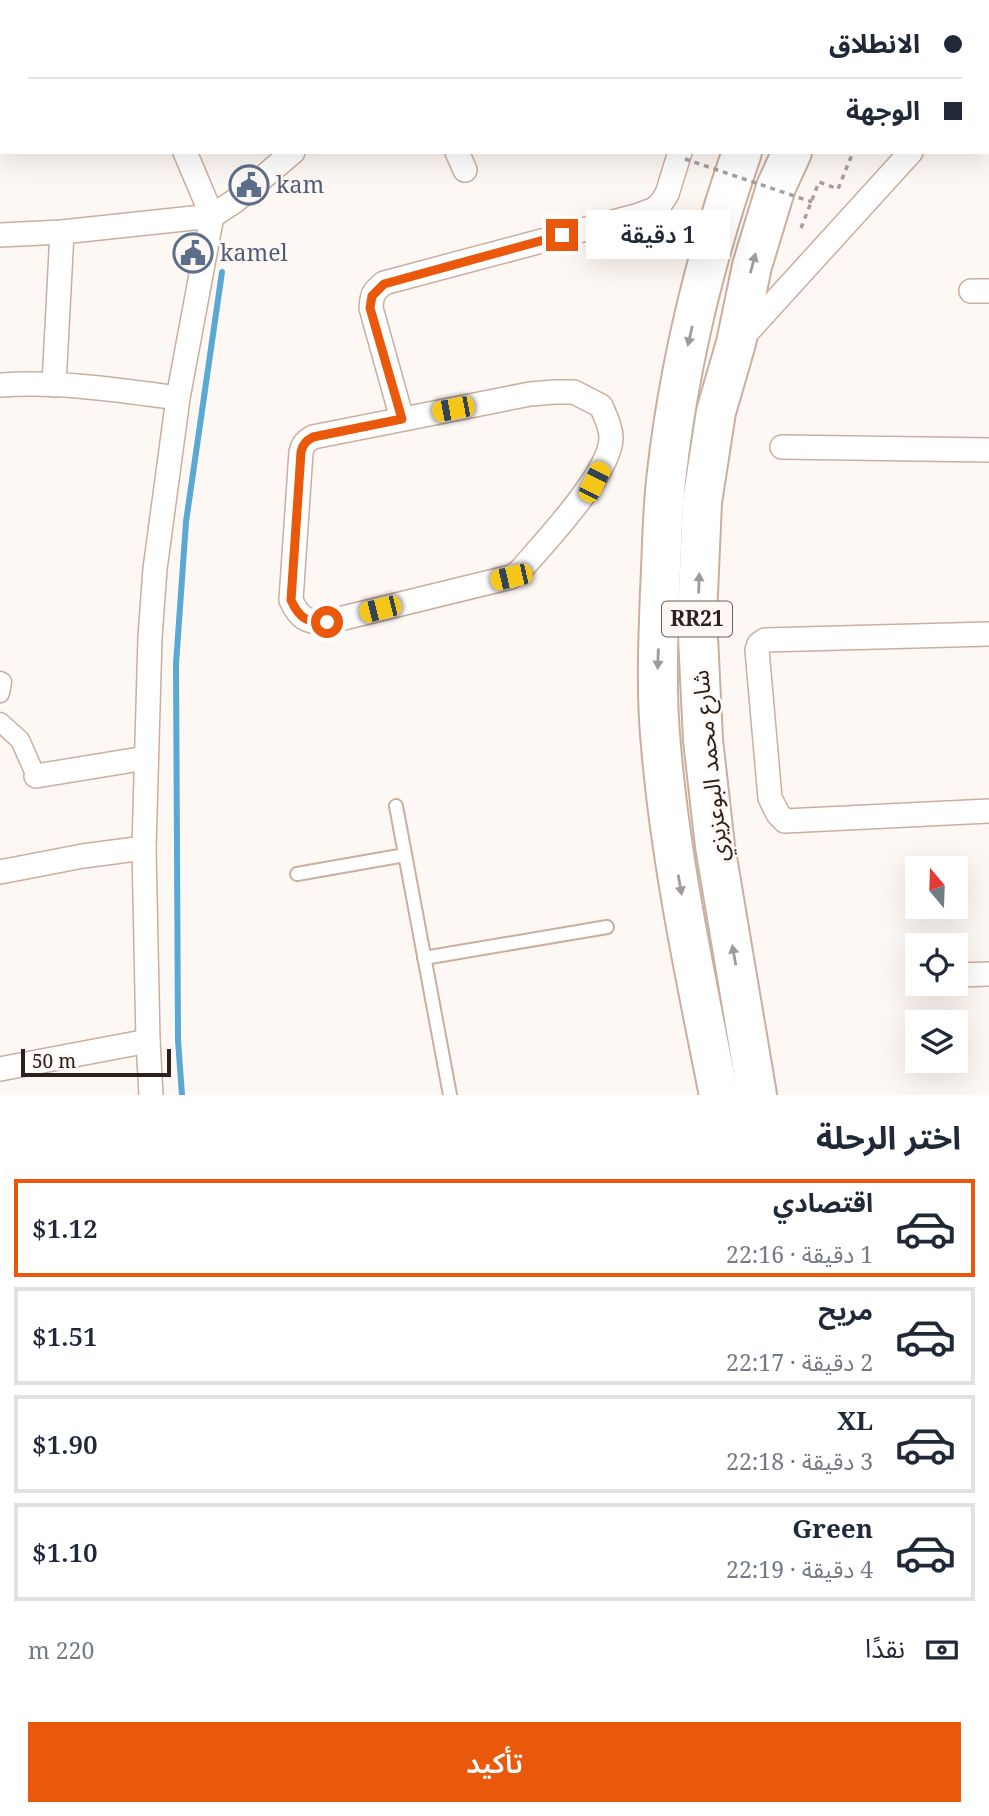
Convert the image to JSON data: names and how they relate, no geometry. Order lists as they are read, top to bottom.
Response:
{
  "streets": {
    "highway": ["RR21", "شارع محمد البوعزيزي"]
  },
  "places": {
    "public building": ["kam", "kamel"]
  },
  "scale_bar": "50 m",
  "north": "top",
  "page": {
    "banner": ["الانطلاق", "الوجهة"],
    "bubble": "1 دقيقة",
    "scale": "50 m",
    "heading": "اختر الرحلة",
    "list": [
      {
        "name": "اقتصادي",
        "note": "1 دقيقة · 22:16",
        "value": "$1.12"
      },
      {
        "name": "مريح",
        "note": "2 دقيقة · 22:17",
        "value": "$1.51"
      },
      {
        "name": "XL",
        "note": "3 دقيقة · 22:18",
        "value": "$1.90"
      },
      {
        "name": "Green",
        "note": "4 دقيقة · 22:19",
        "value": "$1.10"
      }
    ],
    "pay": ["نقدًا", "220 m"],
    "buttons": "تأكيد"
  }
}
